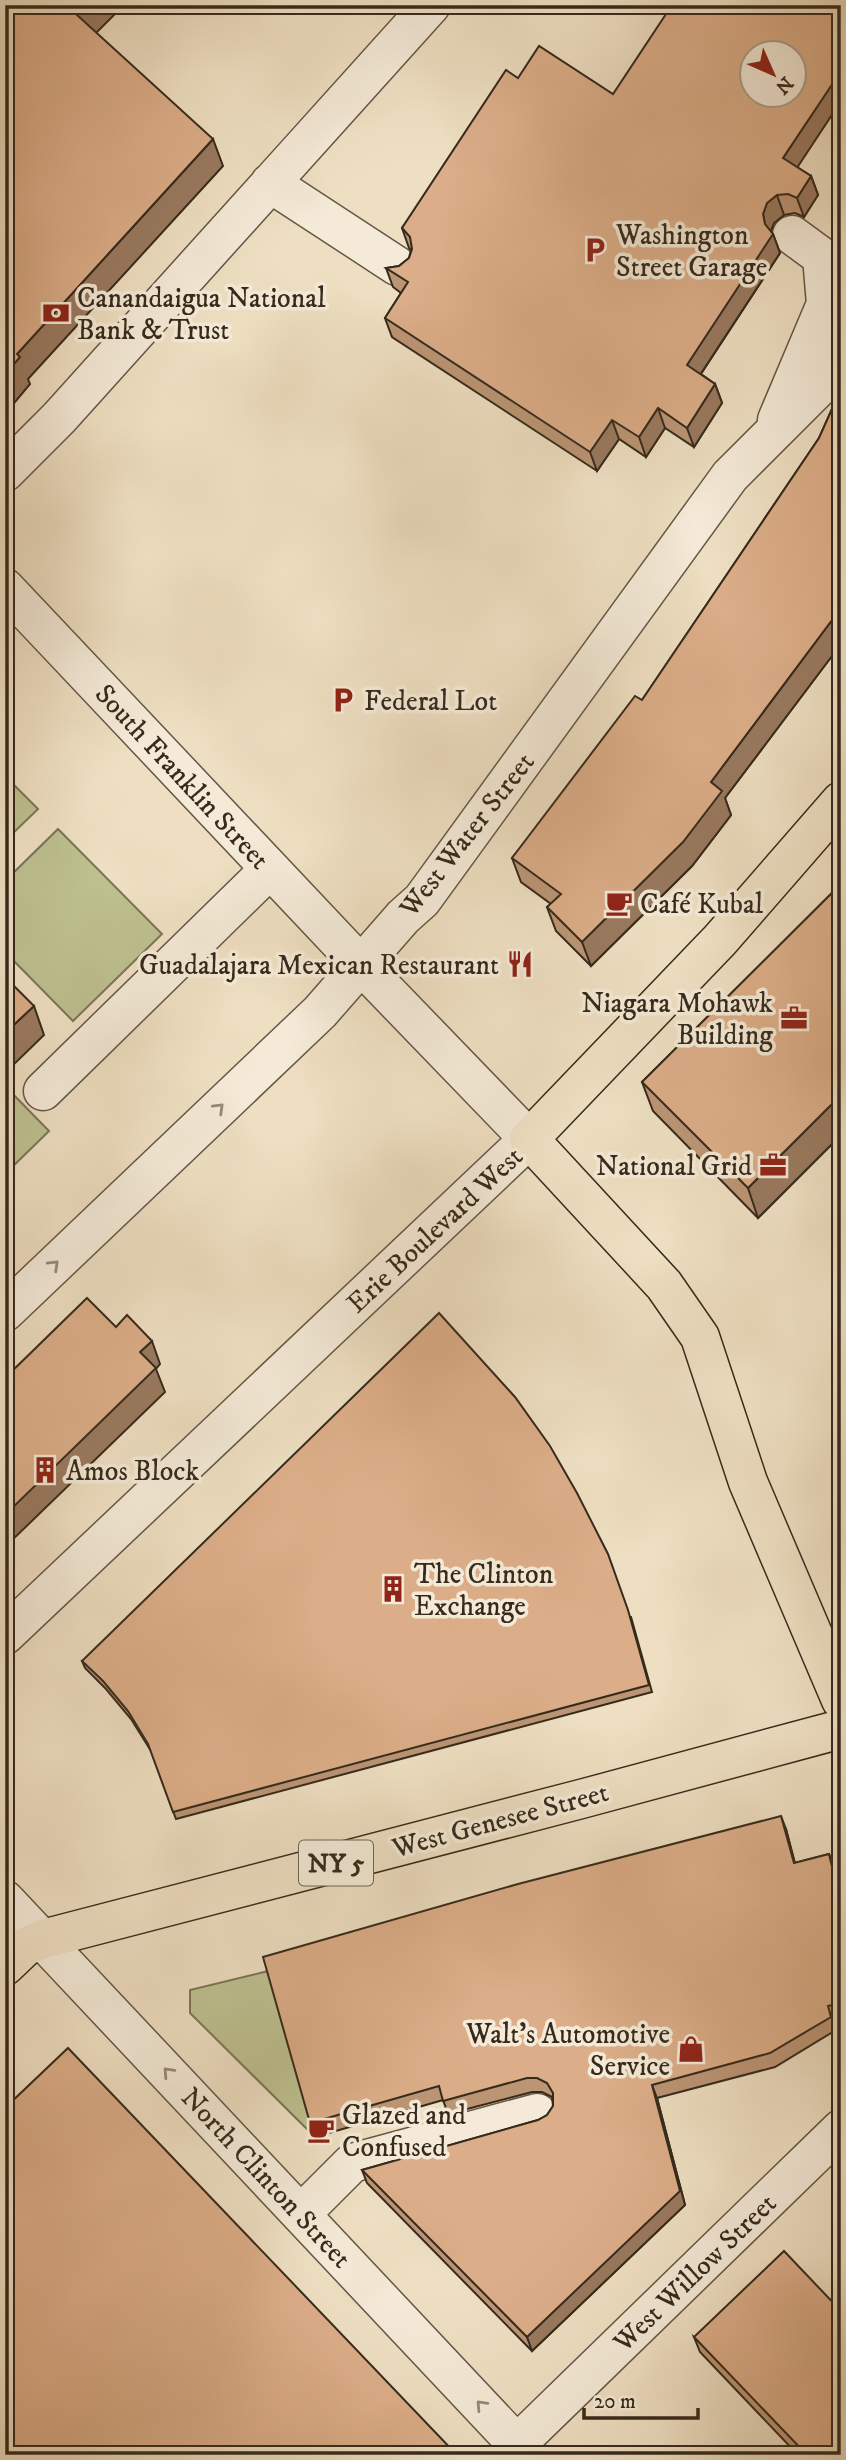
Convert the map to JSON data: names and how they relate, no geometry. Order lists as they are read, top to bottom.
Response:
{
  "streets": {
    "main road": ["Erie Boulevard West", "West Genesee Street", "NY 5"],
    "street": [
      "South Franklin Street",
      "West Water Street",
      "North Clinton Street",
      "West Willow Street"
    ]
  },
  "crossings": [
    ["South Franklin Street", "West Water Street"],
    ["South Franklin Street", "Erie Boulevard West"],
    ["West Genesee Street", "North Clinton Street"],
    ["North Clinton Street", "West Willow Street"]
  ],
  "one_way": ["North Clinton Street"],
  "places": {
    "parking": ["Washington Street Garage", "Federal Lot"],
    "bank": ["Canandaigua National Bank & Trust"],
    "cafe": ["Café Kubal", "Glazed and Confused"],
    "restaurant": ["Guadalajara Mexican Restaurant"],
    "office": ["Niagara Mohawk Building", "National Grid"],
    "building": ["Amos Block", "The Clinton Exchange"],
    "shop": ["Walt's Automotive Service"]
  },
  "scale_bar": "20 m",
  "north": "bottom right"
}
